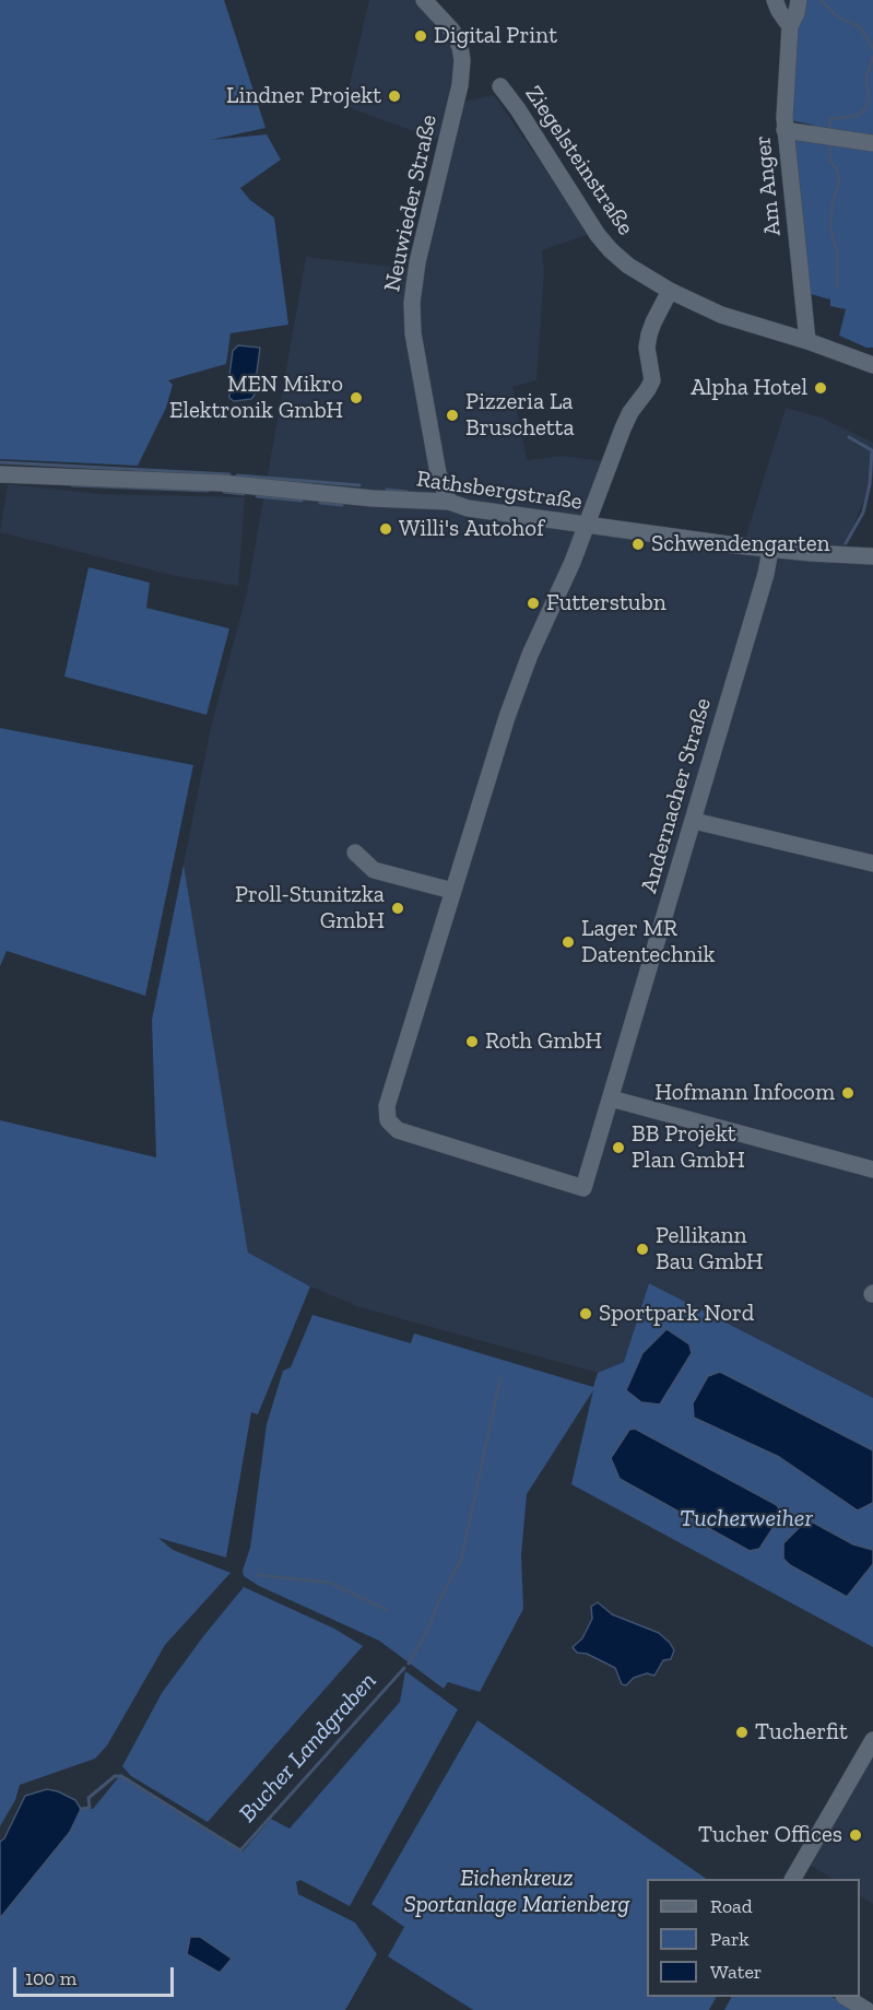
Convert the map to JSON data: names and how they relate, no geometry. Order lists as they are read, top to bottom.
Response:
{
  "streets": {
    "street": [
      "Ziegelsteinstraße",
      "Am Anger",
      "Neuwieder Straße",
      "Rathsbergstraße",
      "Andernacher Straße"
    ]
  },
  "crossings": [
    ["Ziegelsteinstraße", "Am Anger"],
    ["Neuwieder Straße", "Rathsbergstraße"],
    ["Rathsbergstraße", "Andernacher Straße"]
  ],
  "water": ["Tucherweiher", "Bucher Landgraben"],
  "parks": ["Eichenkreuz Sportanlage Marienberg"],
  "places": [
    "Digital Print",
    "Lindner Projekt",
    "Alpha Hotel",
    "MEN Mikro Elektronik GmbH",
    "Pizzeria La Bruschetta",
    "Willi's Autohof",
    "Schwendengarten",
    "Futterstubn",
    "Proll-Stunitzka GmbH",
    "Lager MR Datentechnik",
    "Roth GmbH",
    "Hofmann Infocom",
    "BB Projekt Plan GmbH",
    "Pellikann Bau GmbH",
    "Sportpark Nord",
    "Tucherfit",
    "Tucher Offices"
  ],
  "legend": ["Road", "Park", "Water"],
  "scale_bar": "100 m"
}
